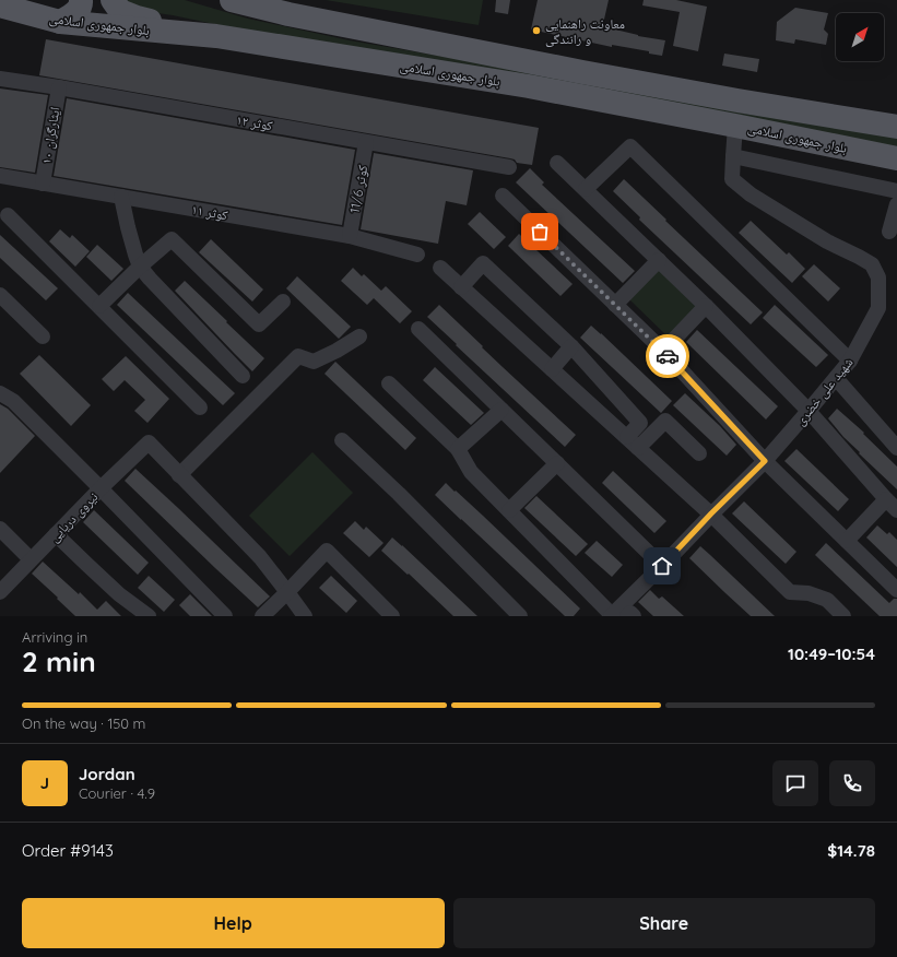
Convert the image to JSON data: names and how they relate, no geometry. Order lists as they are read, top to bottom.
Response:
{
  "streets": {
    "main road": ["بلوار جمهوری اسلامی"],
    "street": [
      "کوثر ۱۲",
      "ایثارگران ۱۰",
      "کوثر 11/6",
      "کوثر ۱۱",
      "شهید علی خضری",
      "نیروی دریایی"
    ]
  },
  "crossings": [
    ["بلوار جمهوری اسلامی", "شهید علی خضری"],
    ["کوثر ۱۲", "ایثارگران ۱۰"],
    ["کوثر ۱۲", "کوثر 11/6"],
    ["ایثارگران ۱۰", "کوثر ۱۱"],
    ["کوثر 11/6", "کوثر ۱۱"]
  ],
  "places": ["معاونت راهنمایی و رانندگی"],
  "north": "top right",
  "page": {
    "heading": ["2 min", "Arriving in", "10:49–10:54"],
    "panel": [
      "Jordan",
      "Courier · 4.9",
      "Order #9143",
      "$14.78"
    ],
    "bar": "On the way · 150 m",
    "round": "J",
    "buttons": ["Help", "Share"]
  }
}
